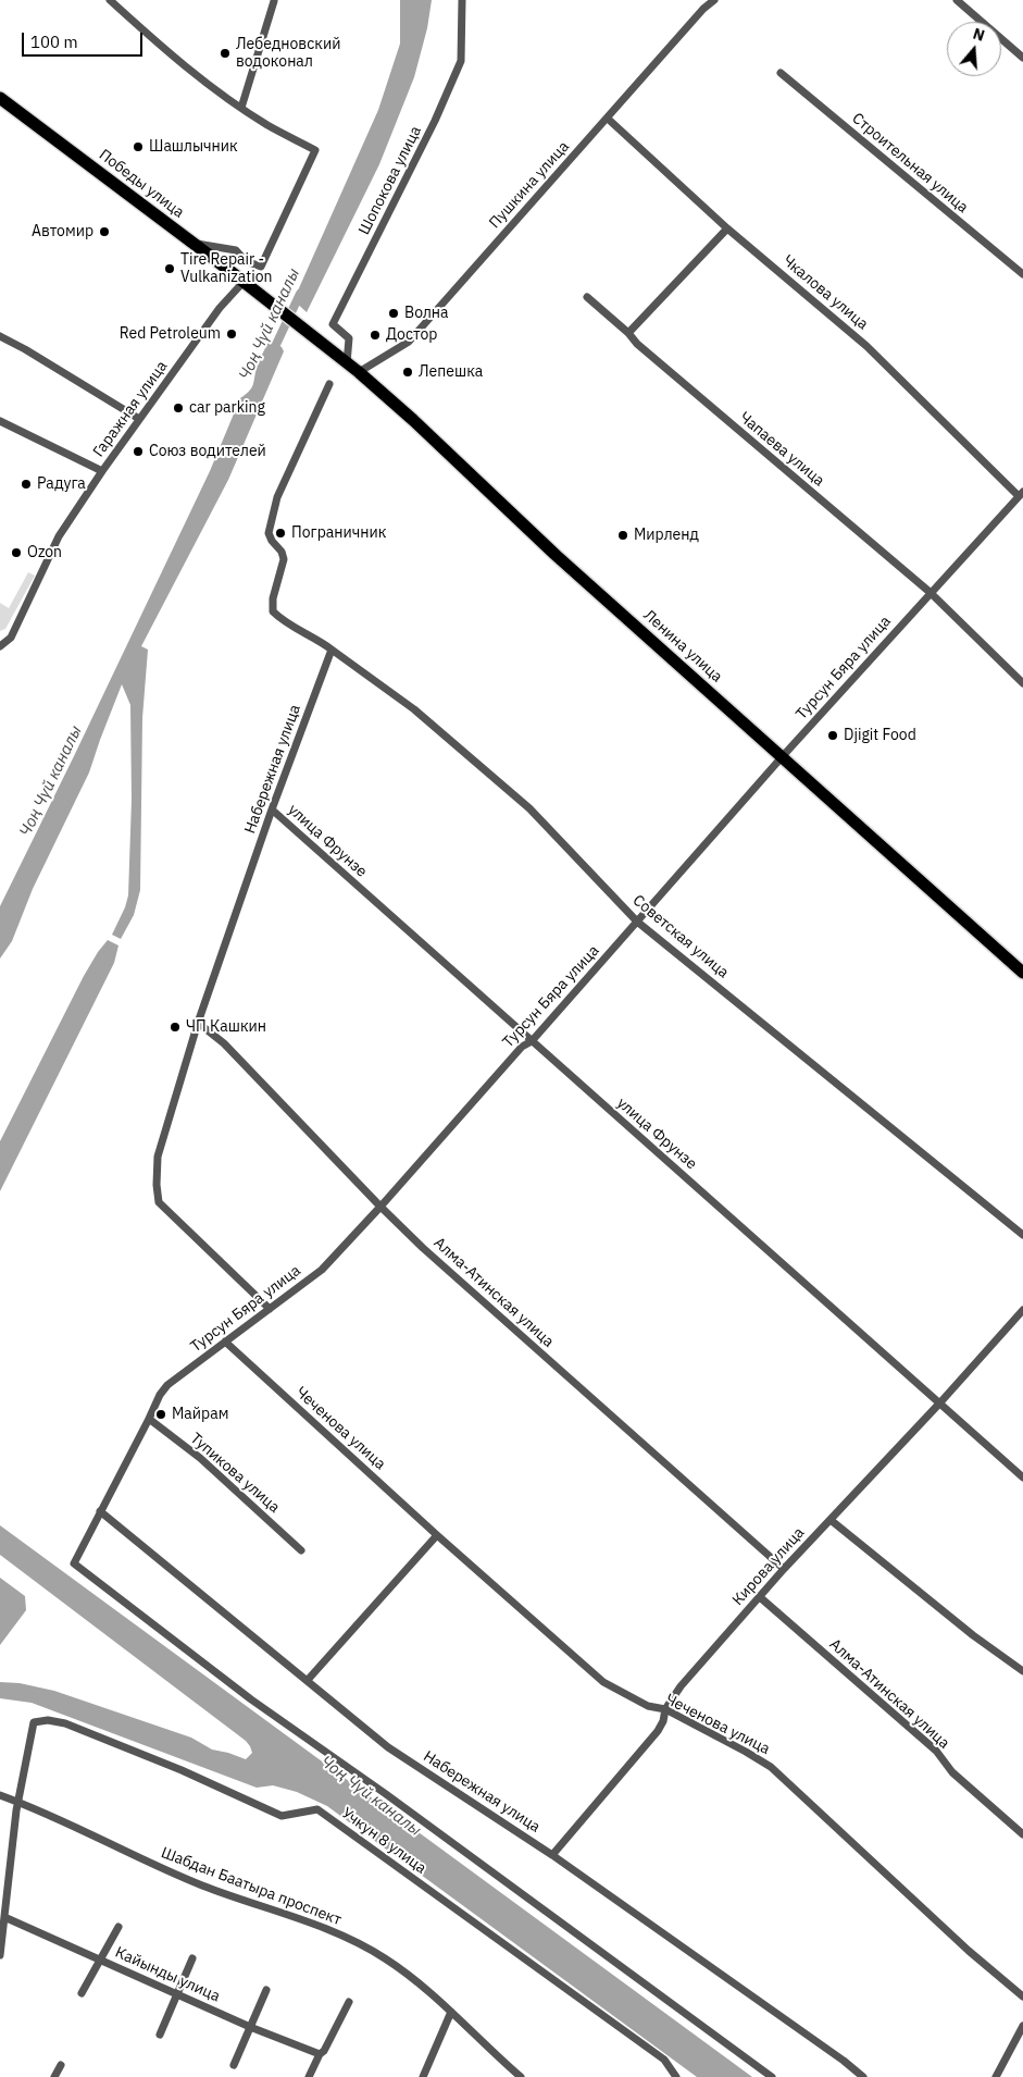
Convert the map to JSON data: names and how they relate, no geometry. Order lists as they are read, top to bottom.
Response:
{
  "streets": {
    "main road": ["Победы улица", "Ленина улица"],
    "street": [
      "Строительная улица",
      "Шопокова улица",
      "Пушкина улица",
      "Чкалова улица",
      "Гаражная улица",
      "Чапаева улица",
      "Турсун Бяра улица",
      "Набережная улица",
      "улица Фрунзе",
      "Советская улица",
      "Алма-Атинская улица",
      "Чеченова улица",
      "Тупикова улица",
      "Кирова улица",
      "Учкун 8 улица",
      "Шабдан Баатыра проспект",
      "Кайынды улица"
    ]
  },
  "crossings": [
    ["Шопокова улица", "Ленина улица"],
    ["Победы улица", "Гаражная улица"],
    ["Победы улица", "Ленина улица"],
    ["Пушкина улица", "Чкалова улица"],
    ["Пушкина улица", "Ленина улица"],
    ["Чкалова улица", "Турсун Бяра улица"],
    ["Чапаева улица", "Турсун Бяра улица"],
    ["Ленина улица", "Турсун Бяра улица"],
    ["Турсун Бяра улица", "Набережная улица"],
    ["Турсун Бяра улица", "улица Фрунзе"],
    ["Турсун Бяра улица", "Советская улица"],
    ["Турсун Бяра улица", "Алма-Атинская улица"],
    ["Турсун Бяра улица", "Чеченова улица"],
    ["Турсун Бяра улица", "Тупикова улица"],
    ["Набережная улица", "улица Фрунзе"],
    ["Набережная улица", "Советская улица"],
    ["Набережная улица", "Алма-Атинская улица"],
    ["Набережная улица", "Кирова улица"],
    ["улица Фрунзе", "Кирова улица"],
    ["Алма-Атинская улица", "Кирова улица"],
    ["Чеченова улица", "Кирова улица"],
    ["Учкун 8 улица", "Шабдан Баатыра проспект"]
  ],
  "water": ["Чоң Чүй каналы"],
  "places": [
    "Лебедновский водоконал",
    "Шашлычник",
    "Автомир",
    "Tire Repair - Vulkanization",
    "Волна",
    "Red Petroleum",
    "Достор",
    "Лепешка",
    "car parking",
    "Союз водителей",
    "Радуга",
    "Пограничник",
    "Мирленд",
    "Ozon",
    "Djigit Food",
    "ЧП Кашкин",
    "Майрам"
  ],
  "scale_bar": "100 m",
  "north": "top"
}
